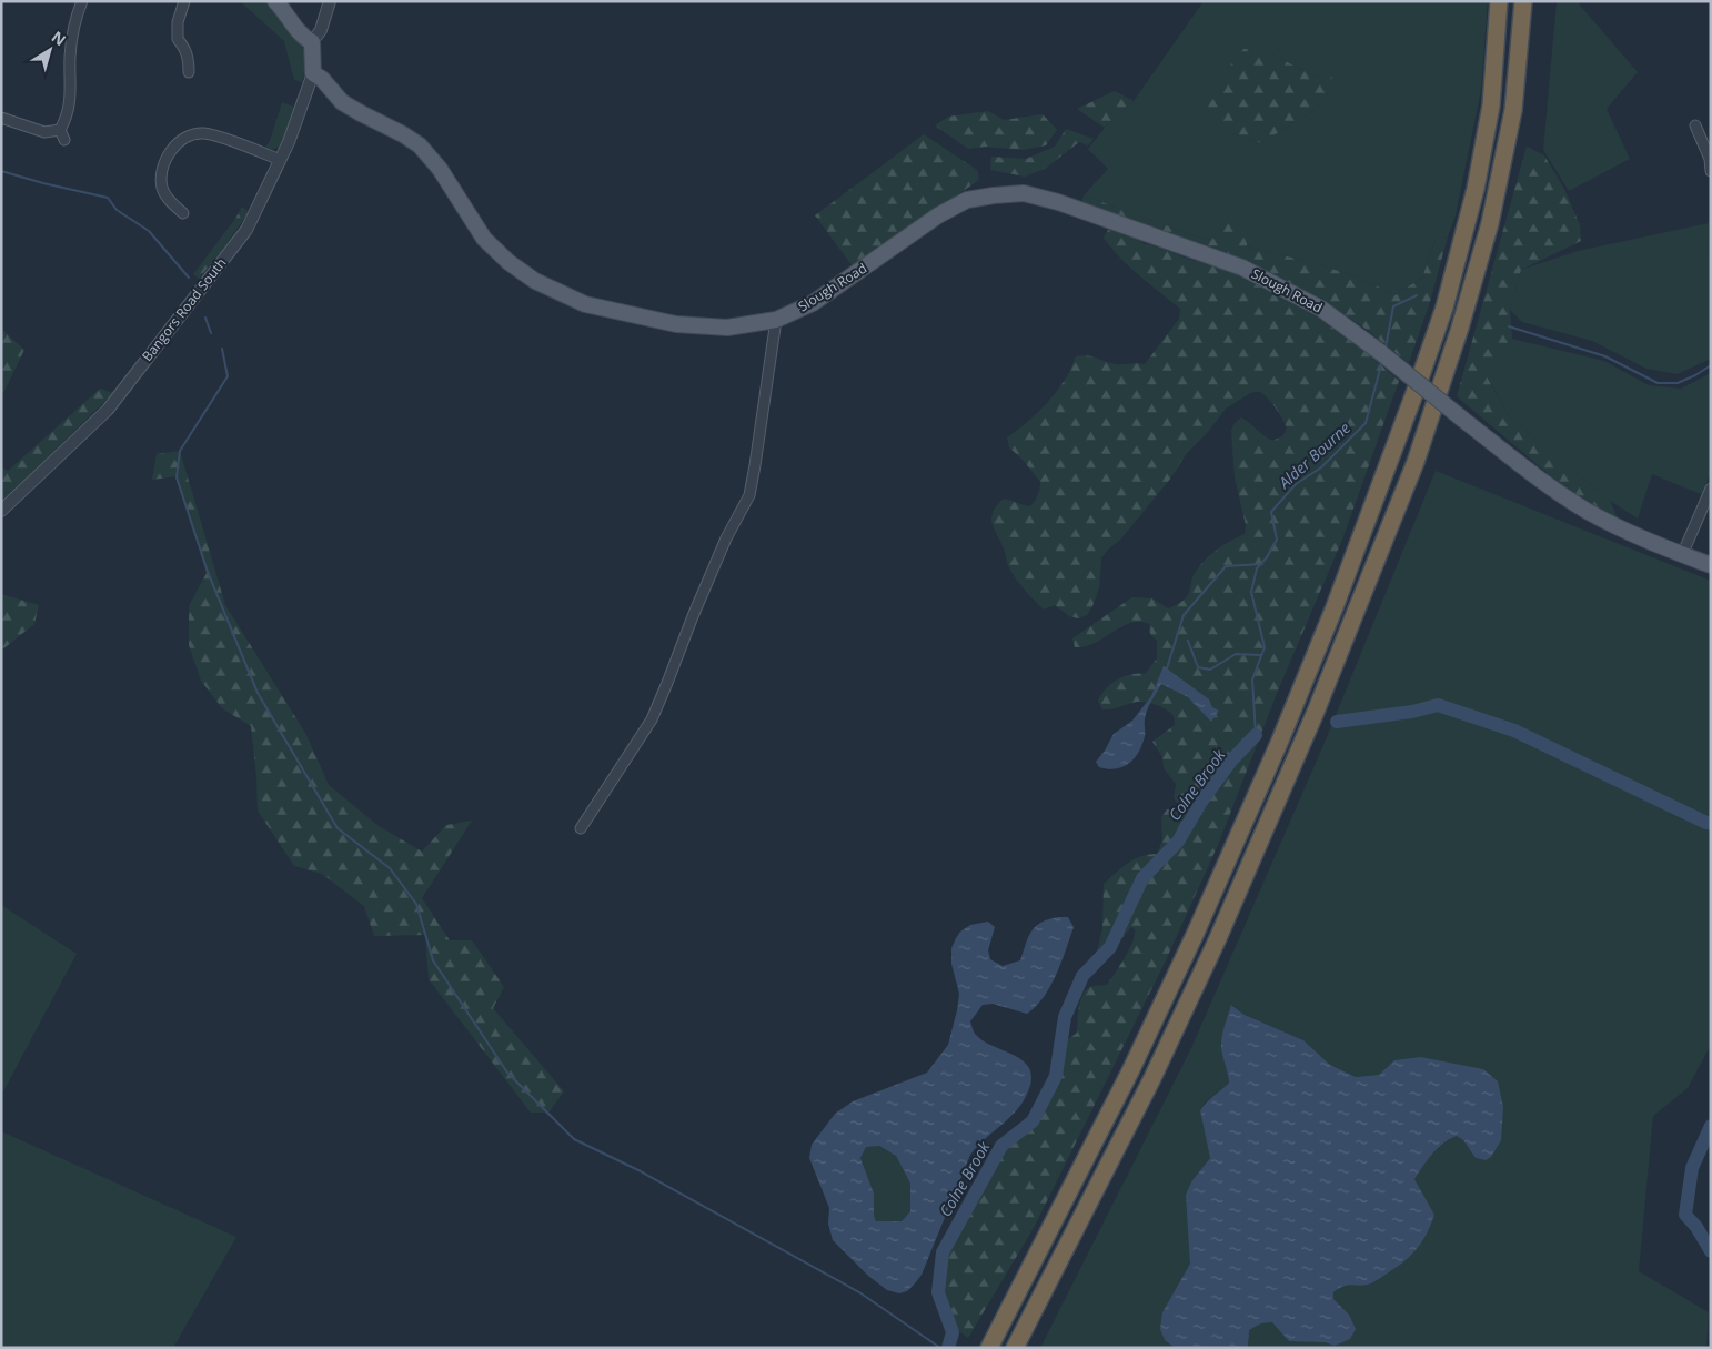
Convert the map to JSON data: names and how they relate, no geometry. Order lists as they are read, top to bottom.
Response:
{
  "streets": {
    "main road": ["Slough Road"],
    "street": ["Bangors Road South"]
  },
  "crossings": [
    ["Slough Road", "Bangors Road South"]
  ],
  "water": ["Alder Bourne", "Colne Brook"],
  "north": "top right"
}
